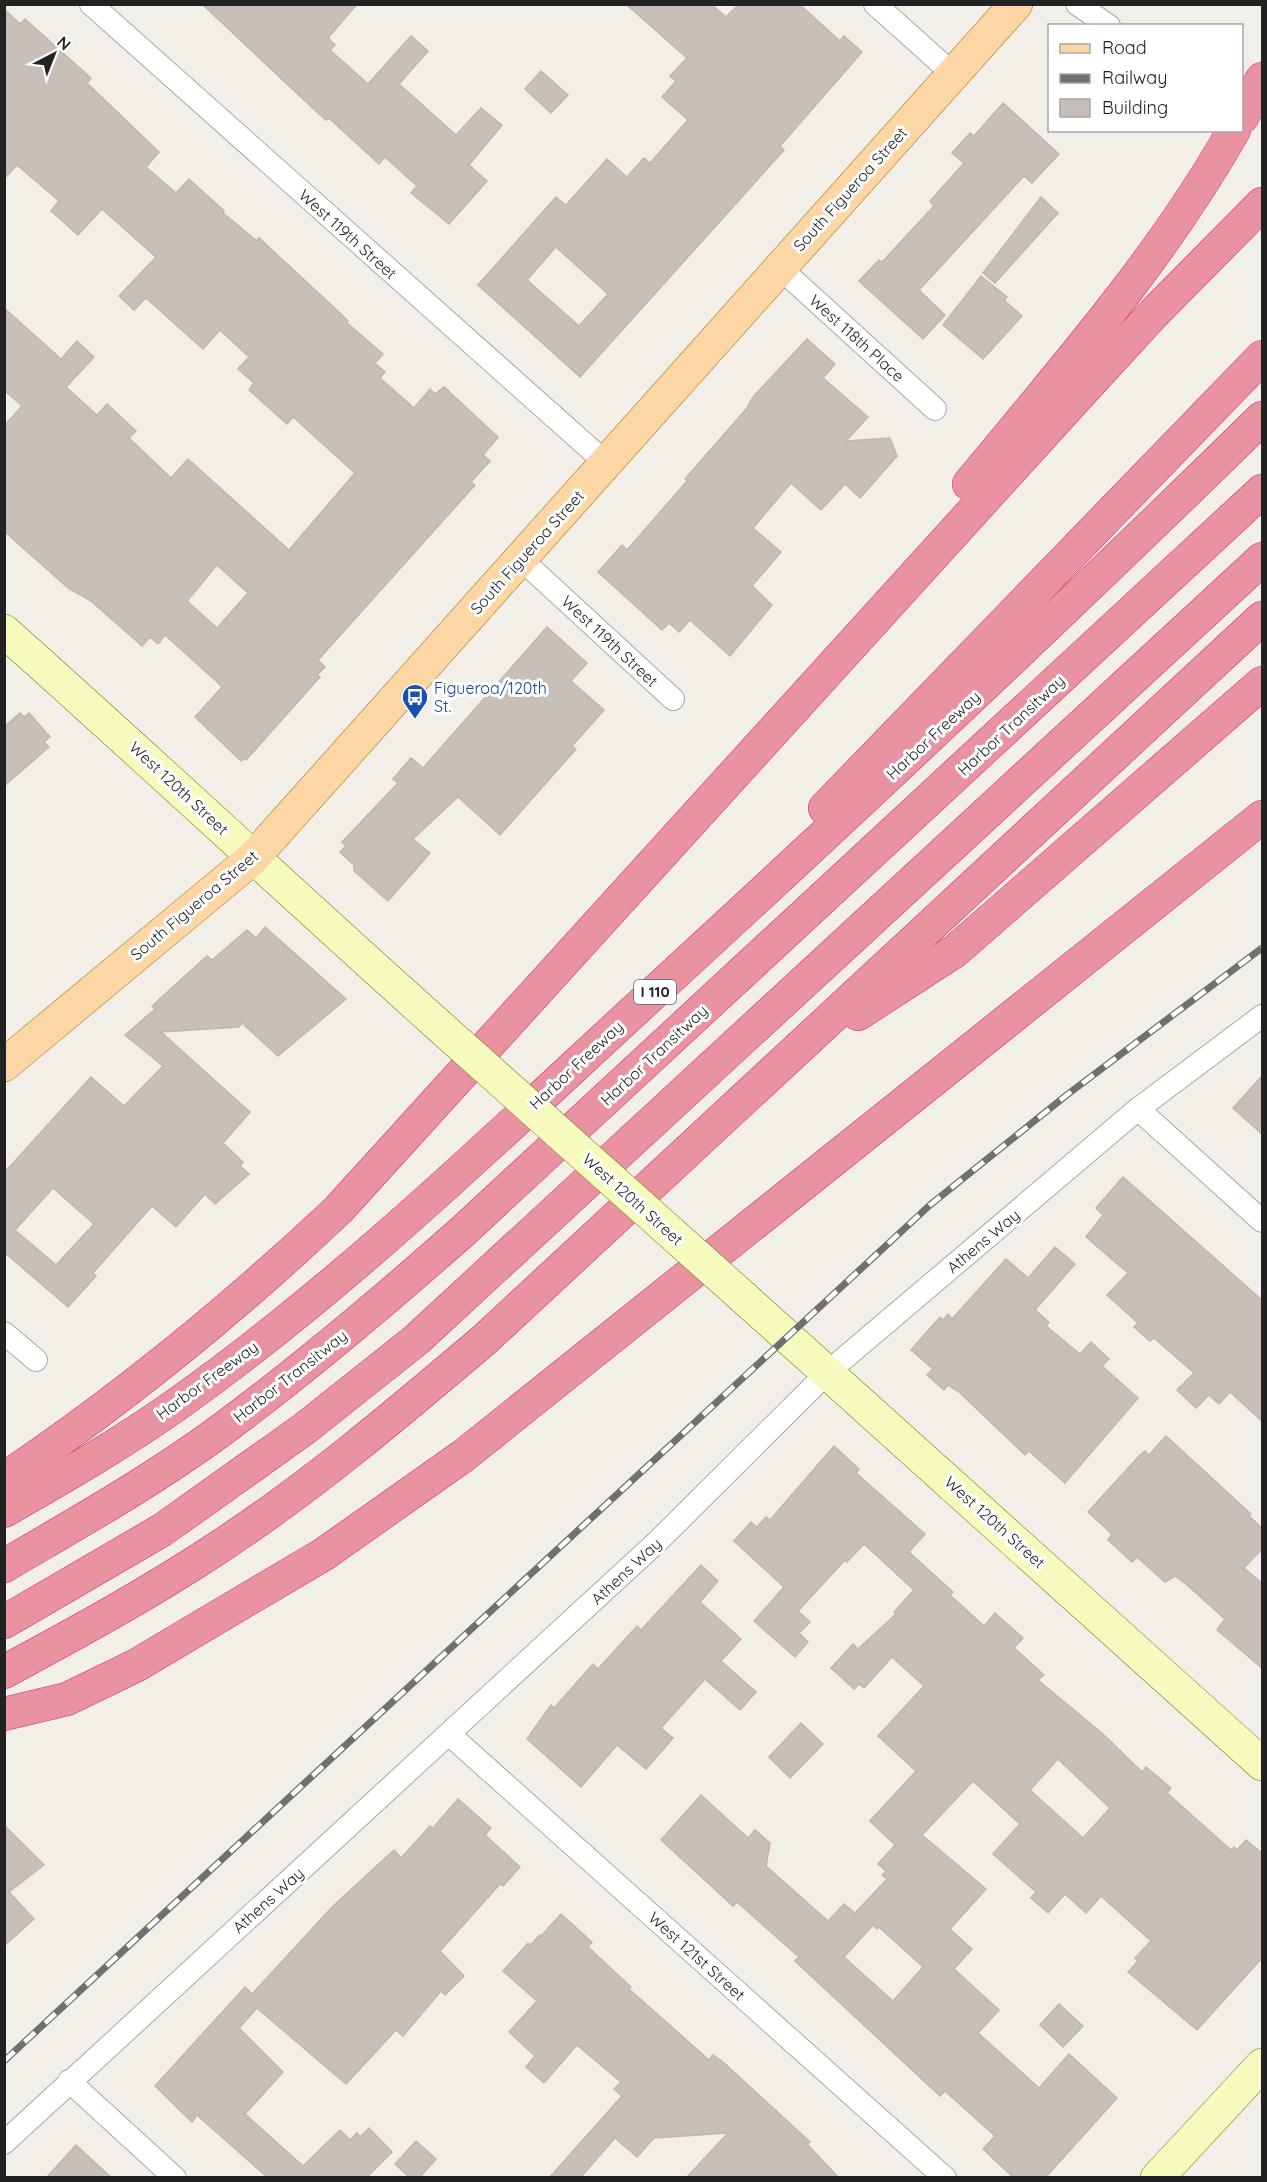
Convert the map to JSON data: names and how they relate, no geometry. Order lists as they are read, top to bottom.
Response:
{
  "streets": {
    "highway": ["Harbor Transitway", "Harbor Freeway", "I 110"],
    "main road": ["South Figueroa Street"],
    "street": [
      "West 119th Street",
      "West 118th Place",
      "West 120th Street",
      "Athens Way",
      "West 121st Street"
    ]
  },
  "crossings": [
    ["South Figueroa Street", "West 119th Street"],
    ["South Figueroa Street", "West 118th Place"],
    ["South Figueroa Street", "West 120th Street"],
    ["West 120th Street", "Athens Way"],
    ["Athens Way", "West 121st Street"]
  ],
  "places": {
    "bus stop": ["Figueroa/120th St."]
  },
  "legend": ["Road", "Railway", "Building"],
  "north": "top right"
}
